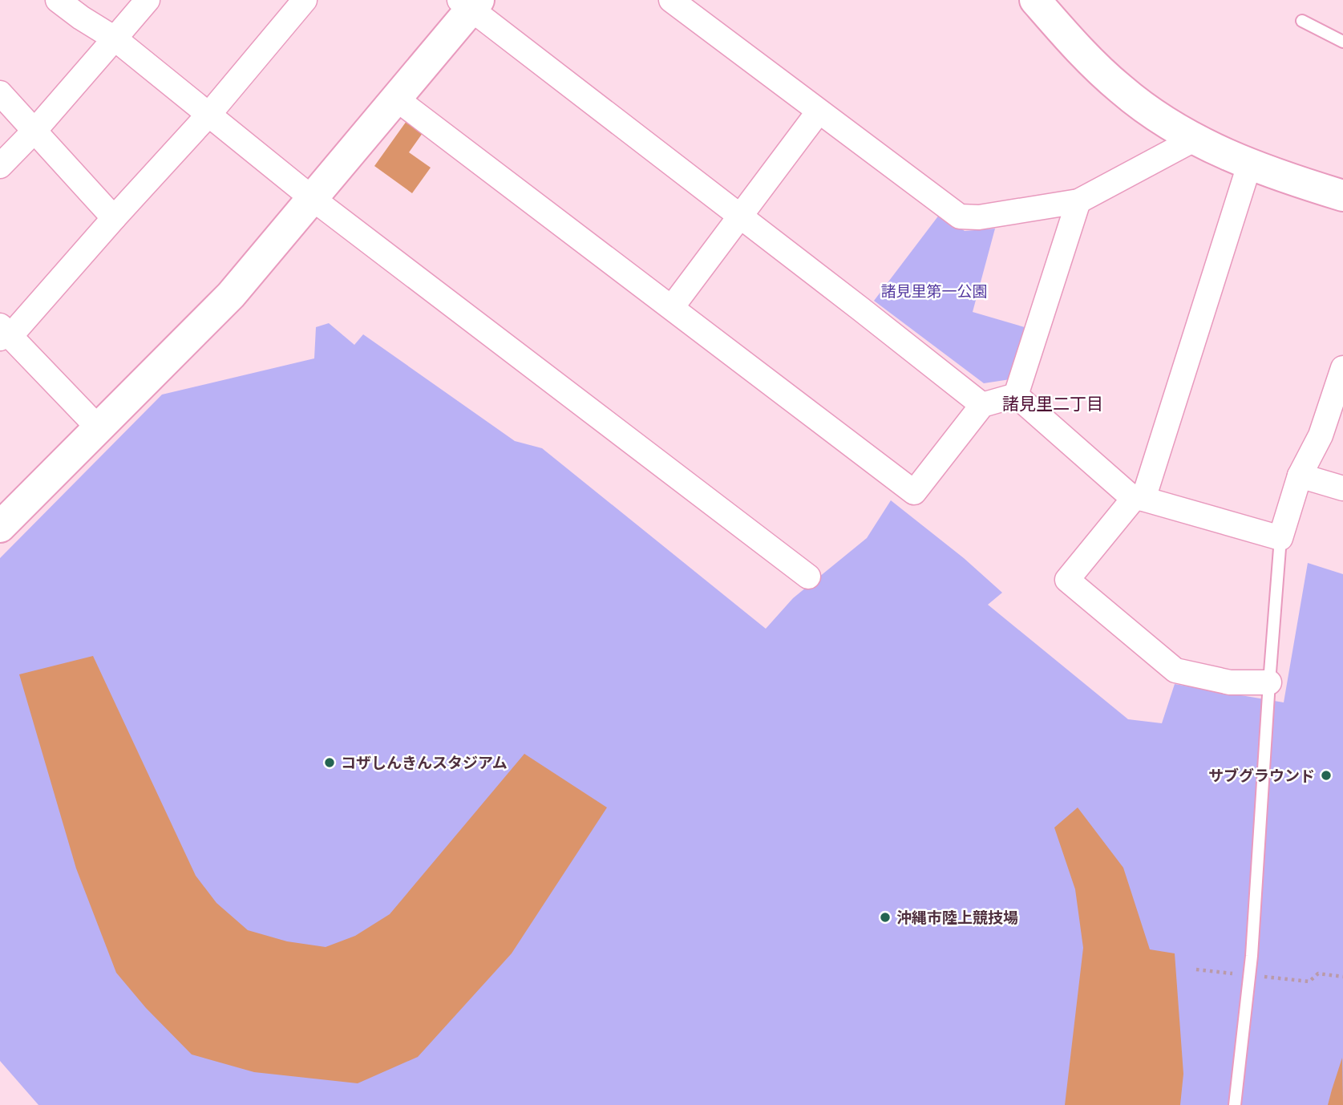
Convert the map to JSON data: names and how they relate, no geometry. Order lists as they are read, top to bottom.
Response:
{
  "districts": ["諸見里二丁目"],
  "parks": ["諸見里第一公園"],
  "places": ["コザしんきんスタジアム", "サブグラウンド", "沖縄市陸上競技場"]
}
